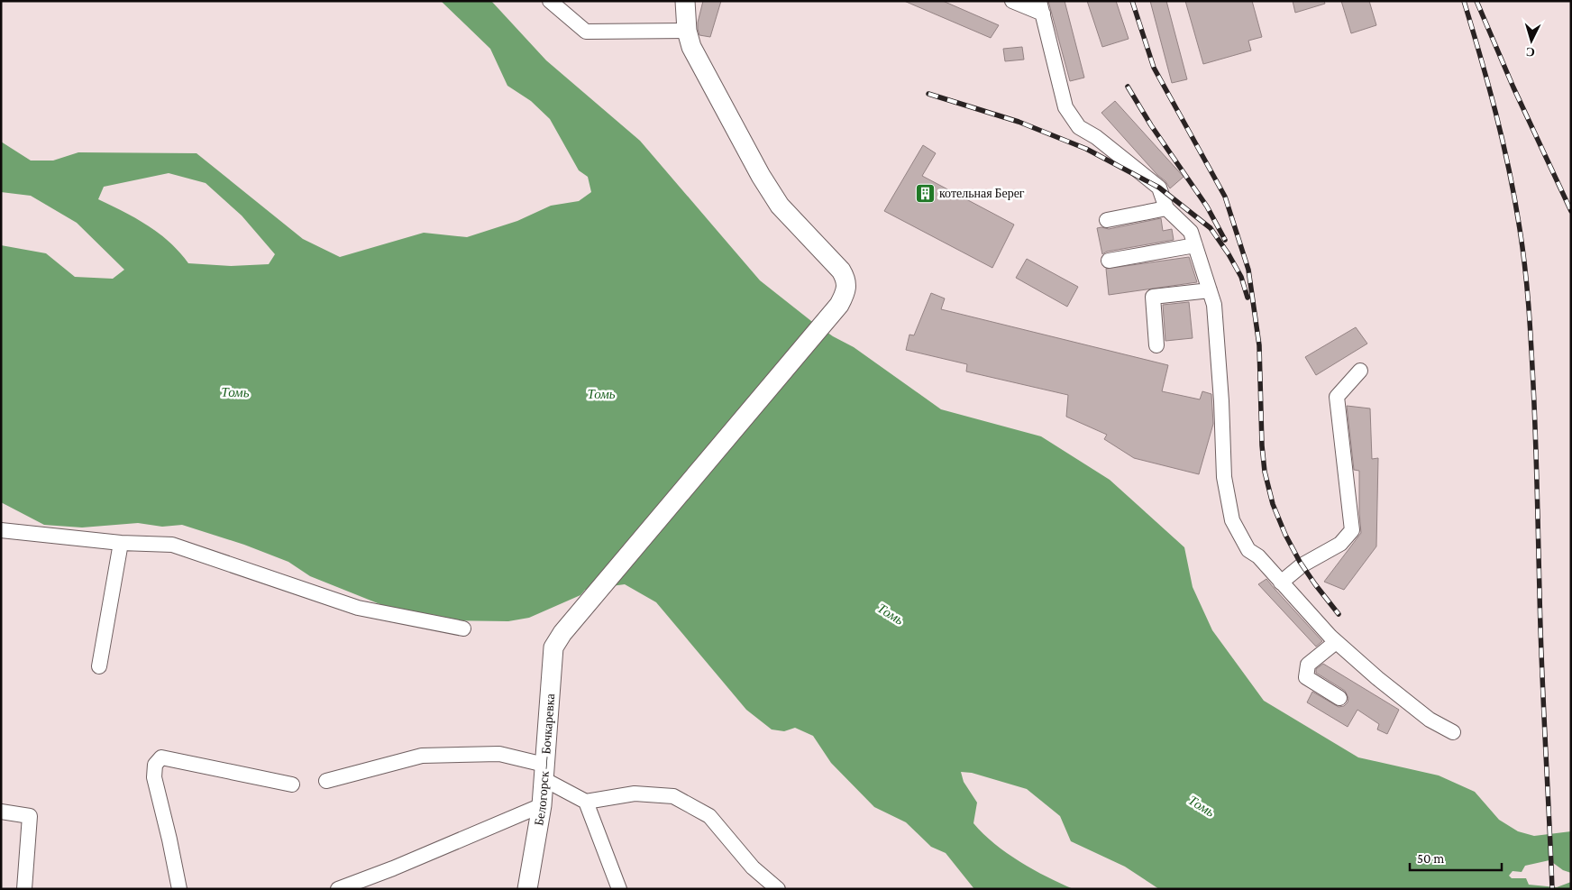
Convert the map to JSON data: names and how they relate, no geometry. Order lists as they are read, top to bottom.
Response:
{
  "streets": {
    "main road": ["Белогорск — Бочкаревка"]
  },
  "water": ["Томь"],
  "places": {
    "building": ["котельная Берег"]
  },
  "scale_bar": "50 m",
  "north": "bottom"
}
